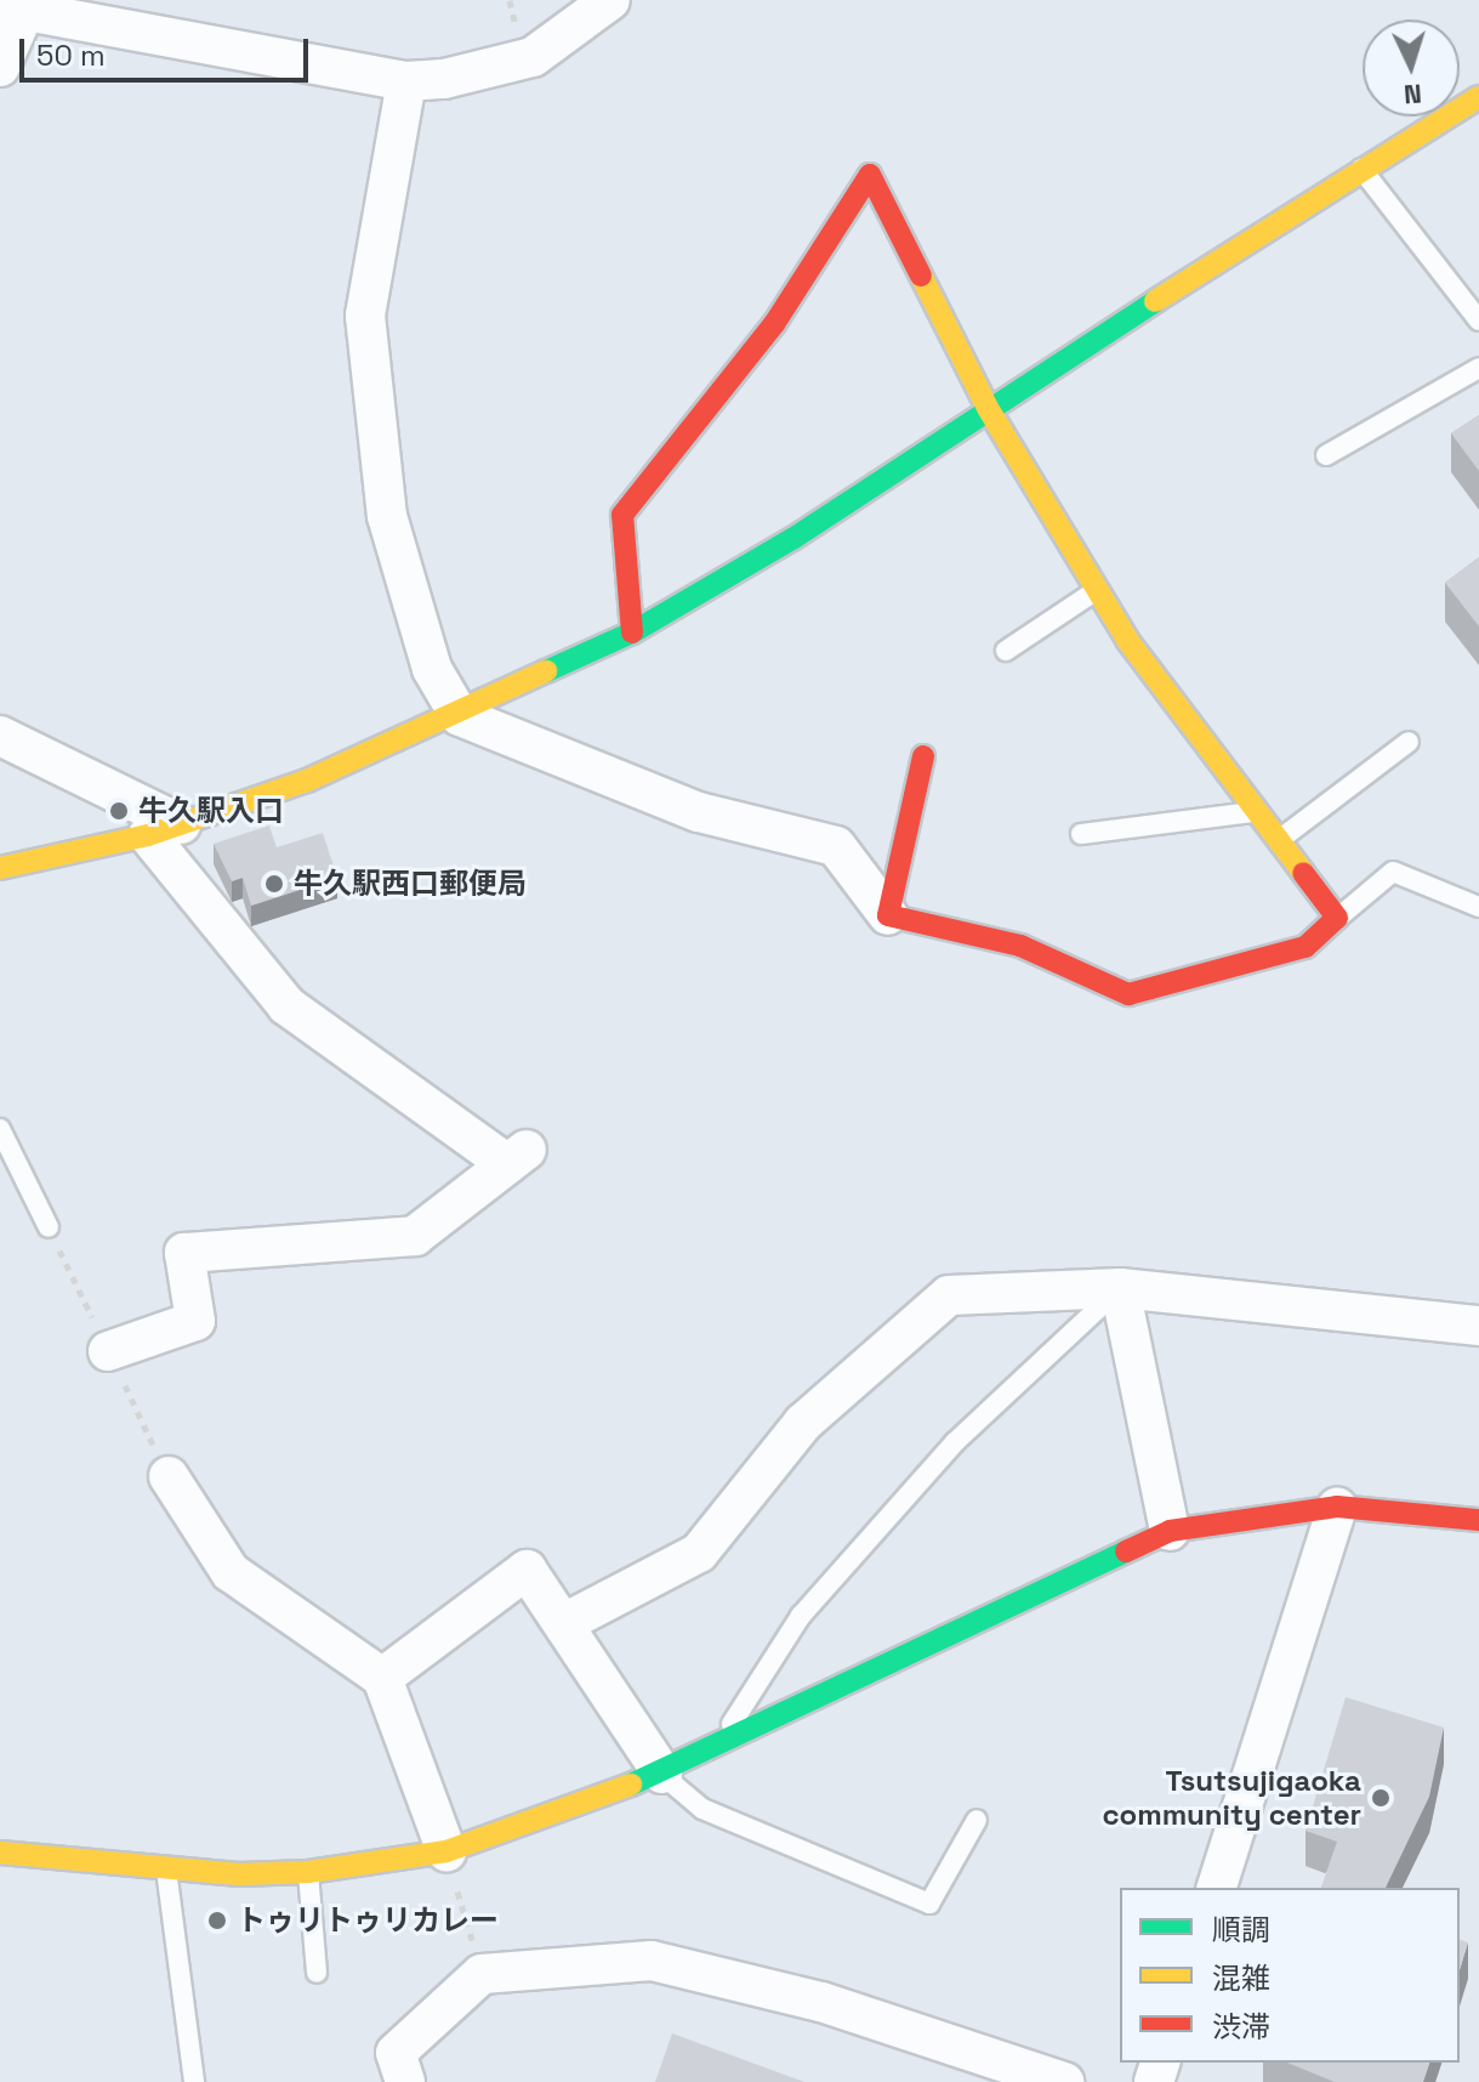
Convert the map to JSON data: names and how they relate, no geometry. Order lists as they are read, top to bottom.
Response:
{
  "places": [
    "牛久駅入口",
    "牛久駅西口郵便局",
    "Tsutsujigaoka community center",
    "トゥリトゥリカレー"
  ],
  "legend": ["順調", "混雑", "渋滞"],
  "scale_bar": "50 m",
  "north": "bottom"
}
